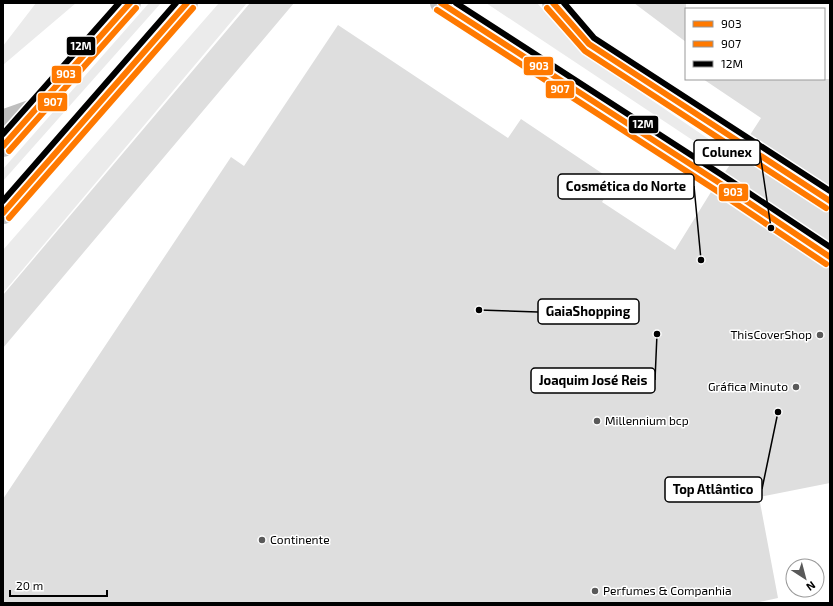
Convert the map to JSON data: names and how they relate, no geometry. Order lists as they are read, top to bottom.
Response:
{
  "places": [
    "Colunex",
    "Cosmética do Norte",
    "GaiaShopping",
    "Joaquim José Reis",
    "ThisCoverShop",
    "Gráfica Minuto",
    "Top Atlântico",
    "Millennium bcp",
    "Continente",
    "Perfumes & Companhia"
  ],
  "lines": ["transit line 903", "transit line 12M", "transit line 907"],
  "legend": ["903", "907", "12M"],
  "scale_bar": "20 m",
  "north": "bottom right"
}
